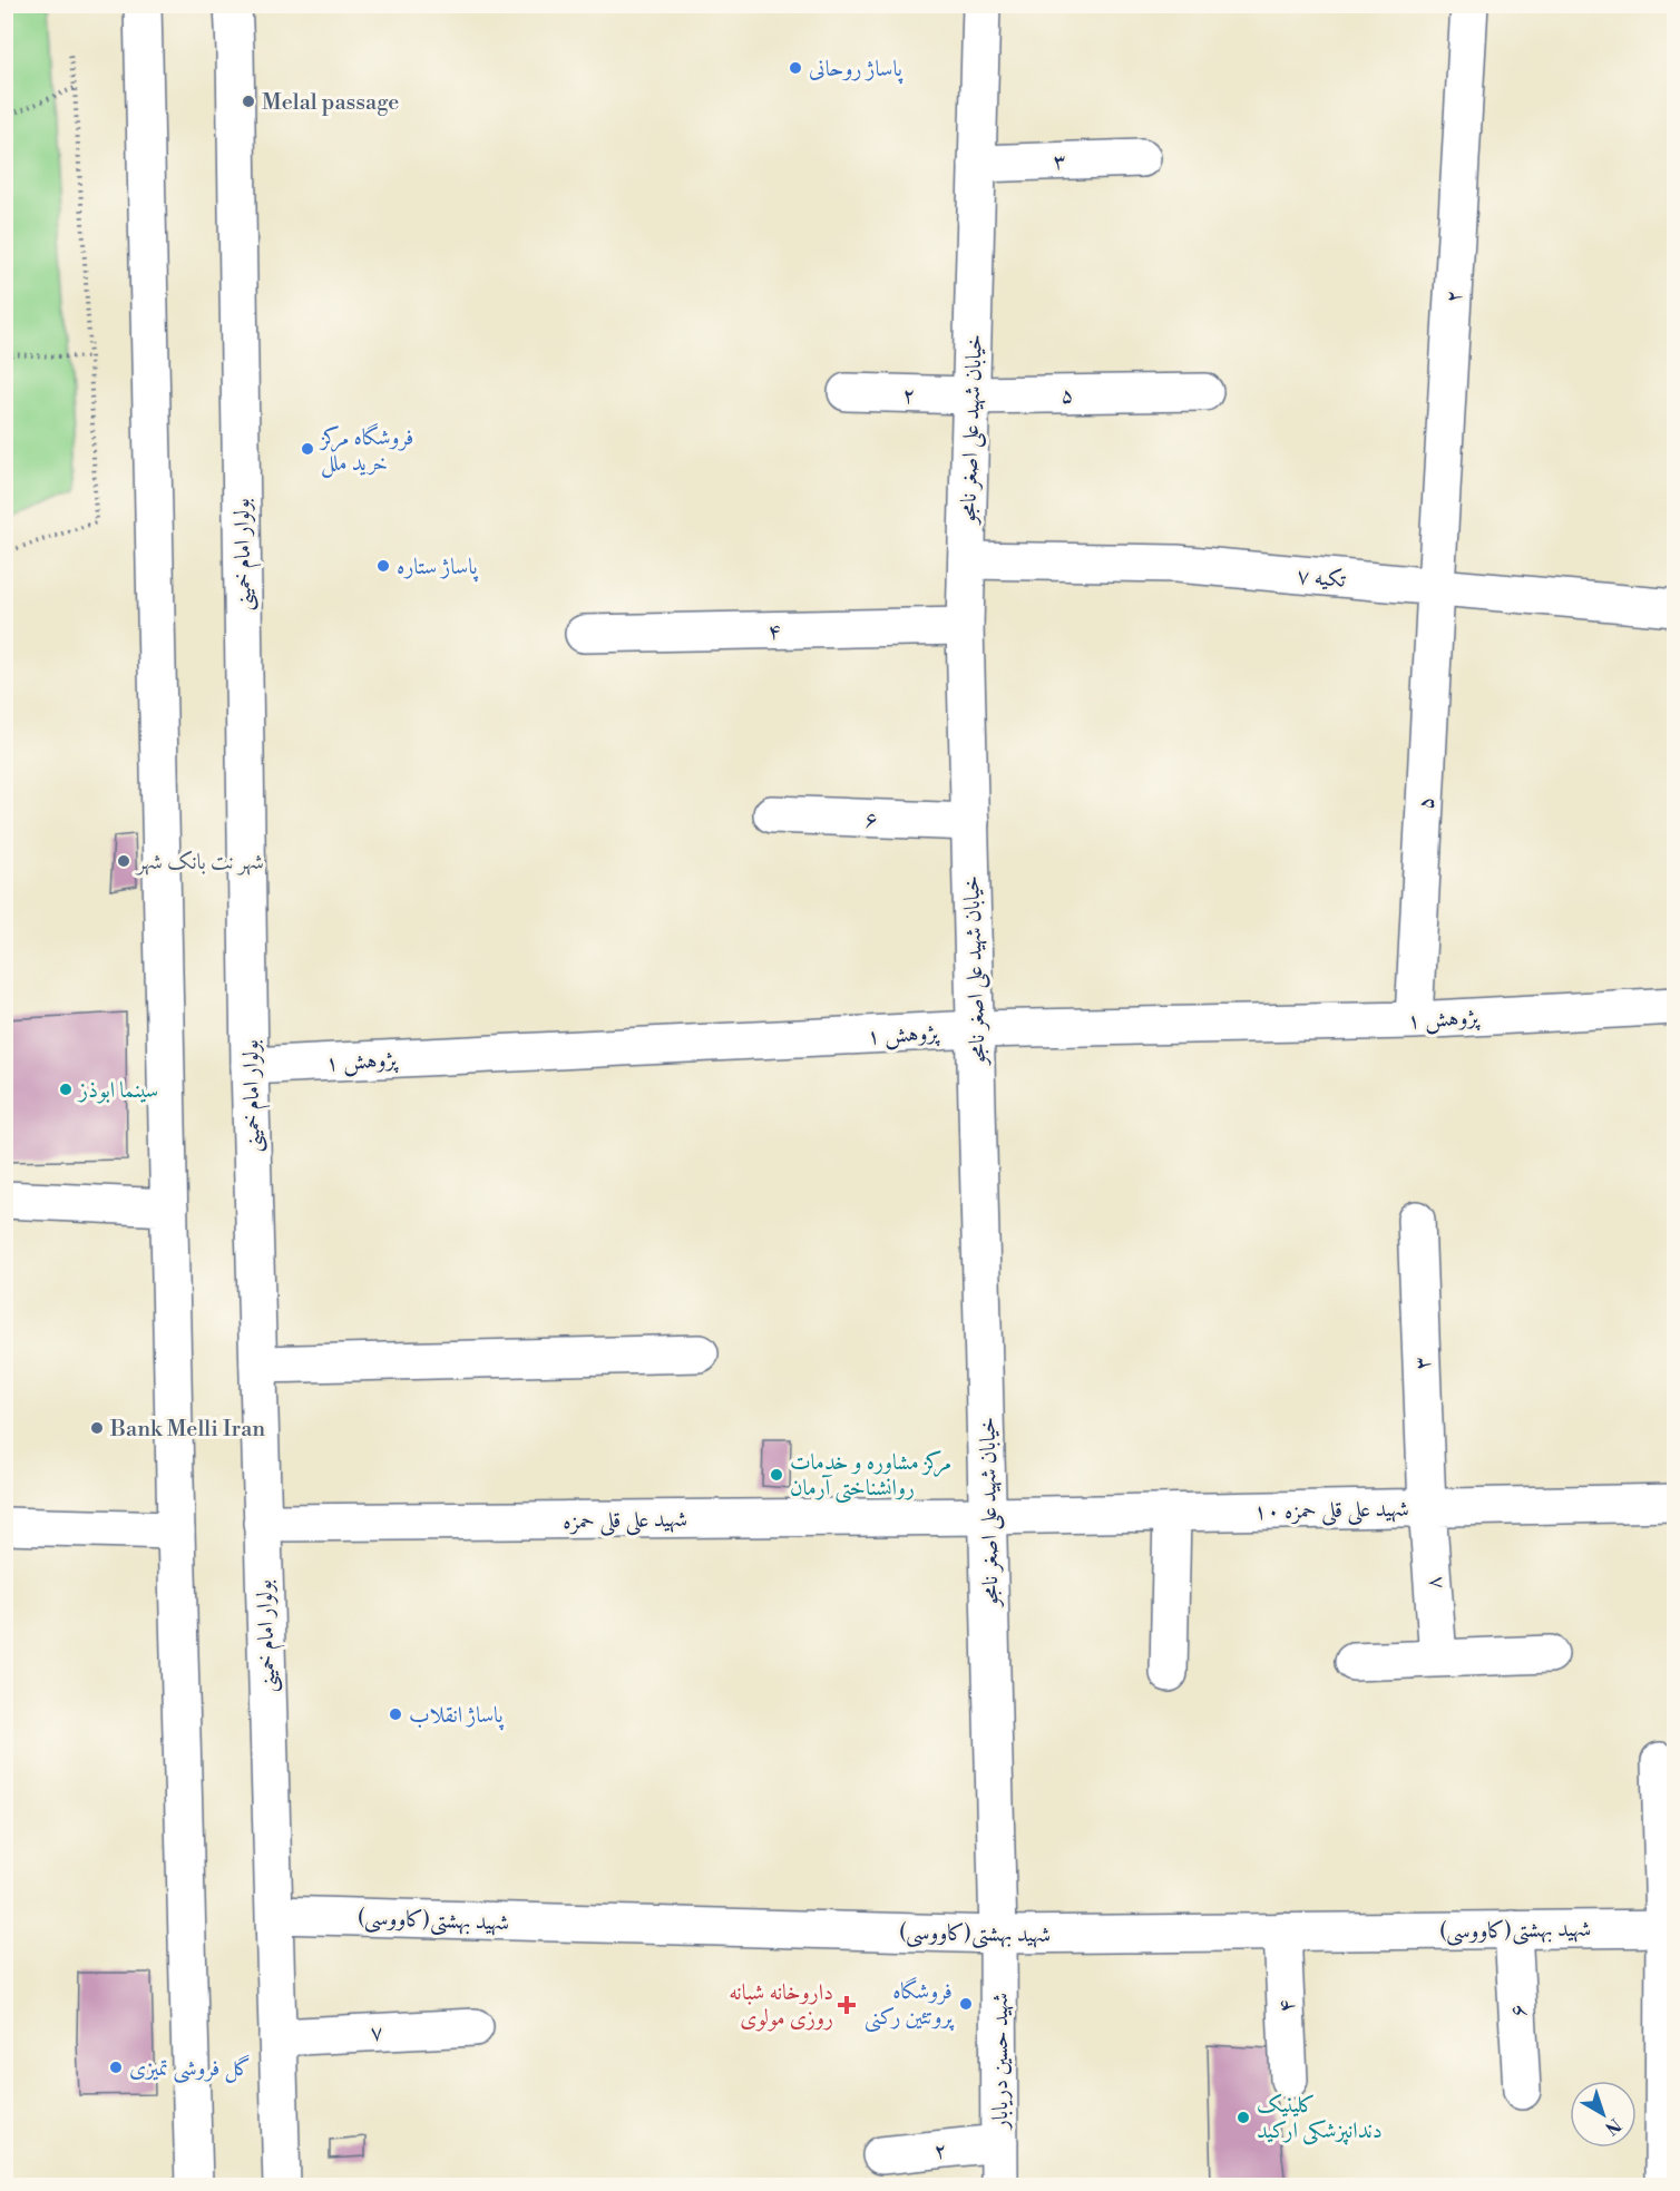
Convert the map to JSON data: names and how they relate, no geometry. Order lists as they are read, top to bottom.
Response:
{
  "streets": {
    "street": [
      "۳",
      "۲",
      "۵",
      "خیابان شهید علی اصغر نامجو",
      "بولوار امام خمینی",
      "تکیه ۷",
      "۴",
      "۶",
      "پژوهش ۱",
      "شهید علی قلی حمزه ۱۰",
      "شهید علی قلی حمزه",
      "۸",
      "شهید بهشتی(کاووسی)",
      "۷",
      "شهید حسین دریابار"
    ]
  },
  "crossings": [
    ["۳", "خیابان شهید علی اصغر نامجو"],
    ["۳", "شهید علی قلی حمزه ۱۰"],
    ["۳", "۸"],
    ["۲", "۵"],
    ["۲", "خیابان شهید علی اصغر نامجو"],
    ["۲", "تکیه ۷"],
    ["۲", "شهید حسین دریابار"],
    ["۵", "خیابان شهید علی اصغر نامجو"],
    ["۵", "تکیه ۷"],
    ["۵", "پژوهش ۱"],
    ["خیابان شهید علی اصغر نامجو", "تکیه ۷"],
    ["خیابان شهید علی اصغر نامجو", "۴"],
    ["خیابان شهید علی اصغر نامجو", "۶"],
    ["خیابان شهید علی اصغر نامجو", "پژوهش ۱"],
    ["خیابان شهید علی اصغر نامجو", "شهید علی قلی حمزه ۱۰"],
    ["خیابان شهید علی اصغر نامجو", "شهید علی قلی حمزه"],
    ["خیابان شهید علی اصغر نامجو", "شهید بهشتی(کاووسی)"],
    ["خیابان شهید علی اصغر نامجو", "شهید حسین دریابار"],
    ["بولوار امام خمینی", "پژوهش ۱"],
    ["بولوار امام خمینی", "شهید علی قلی حمزه"],
    ["بولوار امام خمینی", "شهید بهشتی(کاووسی)"],
    ["بولوار امام خمینی", "۷"],
    ["۴", "شهید بهشتی(کاووسی)"],
    ["۶", "شهید بهشتی(کاووسی)"],
    ["شهید علی قلی حمزه ۱۰", "شهید علی قلی حمزه"],
    ["شهید علی قلی حمزه ۱۰", "۸"],
    ["شهید بهشتی(کاووسی)", "شهید حسین دریابار"]
  ],
  "places": {
    "other": [
      "پاساژ روحانی",
      "Melal passage",
      "فروشگاه مرکز خرید ملل",
      "پاساژ ستاره",
      "شهر نت بانک شهر",
      "سینما ابوذز",
      "Bank Melli Iran",
      "مرکز مشاوره و خدمات روانشناختی آرمان",
      "پاساژ انقلاب",
      "فروشگاه پروتئین رکنی",
      "گل فروشی تمیزی",
      "کلینیک دندانپزشکی ارکید"
    ],
    "health": ["داروخانه شبانه روزی مولوی"]
  },
  "north": "bottom right"
}
